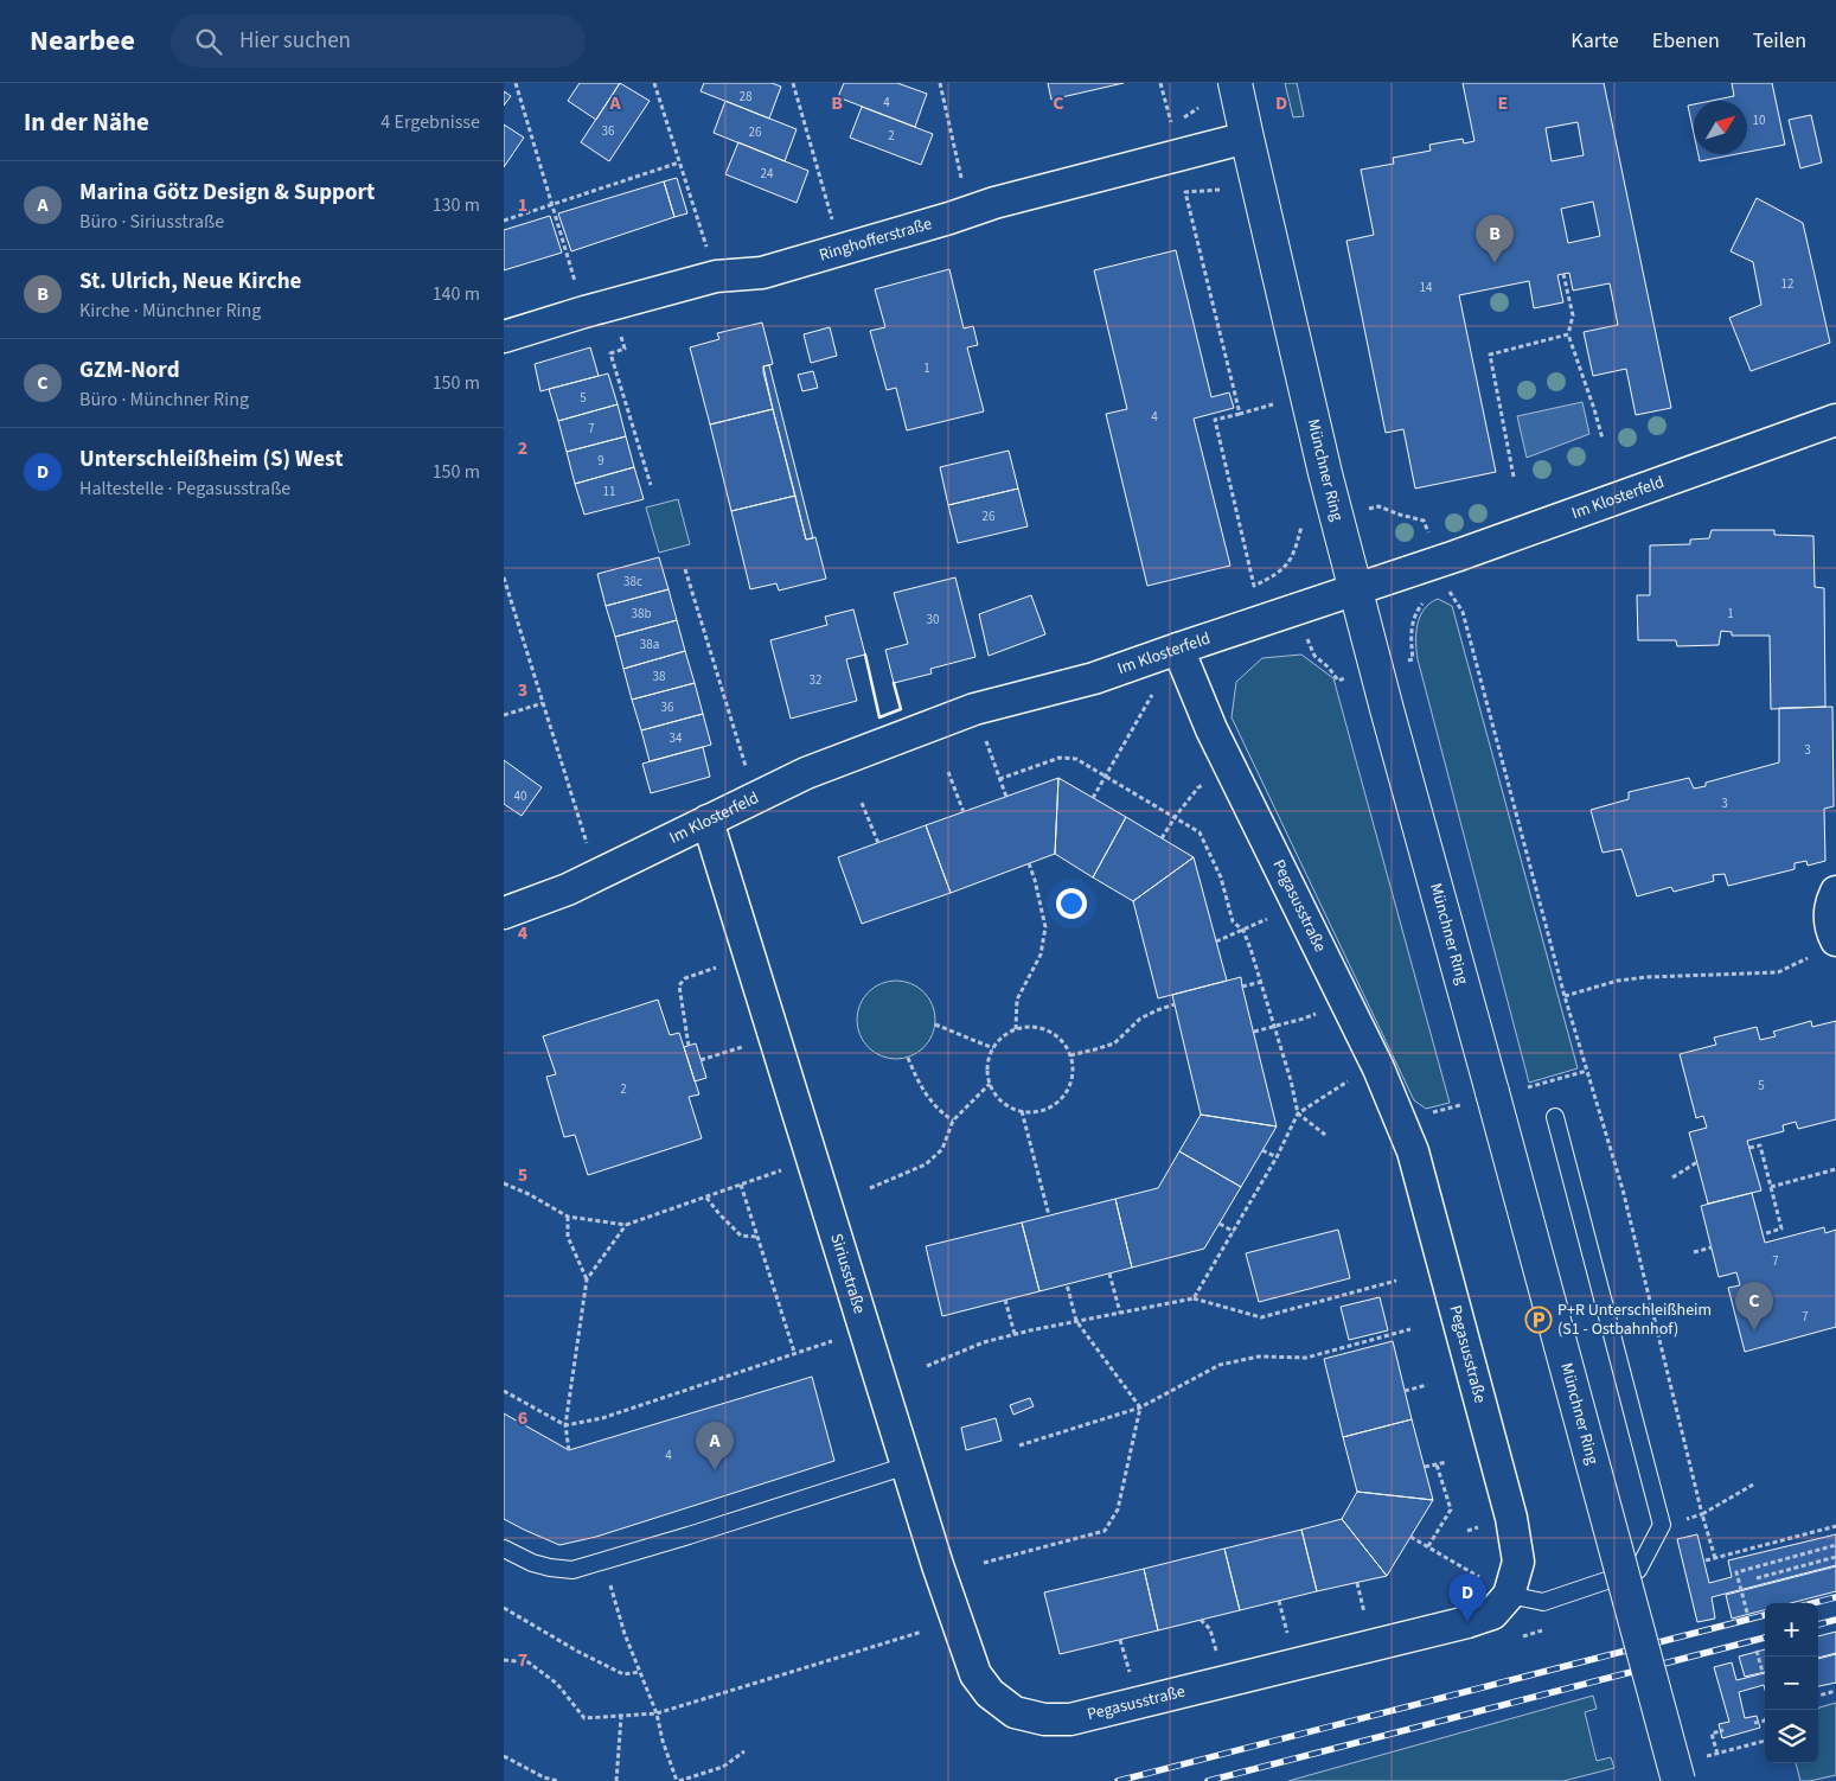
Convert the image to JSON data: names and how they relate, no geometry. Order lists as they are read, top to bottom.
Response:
{
  "streets": {
    "main road": ["Münchner Ring"],
    "street": [
      "Ringhofferstraße",
      "Im Klosterfeld",
      "Pegasusstraße",
      "Siriusstraße"
    ]
  },
  "crossings": [
    ["Ringhofferstraße", "Münchner Ring"],
    ["Münchner Ring", "Im Klosterfeld"],
    ["Im Klosterfeld", "Pegasusstraße"],
    ["Im Klosterfeld", "Siriusstraße"],
    ["Pegasusstraße", "Siriusstraße"]
  ],
  "places": {
    "parking": ["P+R Unterschleißheim (S1 - Ostbahnhof)"]
  },
  "house_numbers": [
    "28",
    "4",
    "10",
    "36",
    "26",
    "2",
    "24",
    "12",
    "14",
    "1",
    "5",
    "4",
    "7",
    "9",
    "11",
    "26",
    "38c",
    "38b",
    "1",
    "30",
    "38a",
    "38",
    "32",
    "36",
    "34",
    "3",
    "40",
    "3",
    "5",
    "2",
    "7",
    "7",
    "4"
  ],
  "north": "top right",
  "page": {
    "header": "Nearbee",
    "search": "Hier suchen",
    "nav": ["Karte", "Ebenen", "Teilen"],
    "heading": ["In der Nähe", "4 Ergebnisse"],
    "list": [
      {
        "mark": "A",
        "name": "Marina Götz Design & Support",
        "note": "Büro · Siriusstraße",
        "value": "130 m"
      },
      {
        "mark": "B",
        "name": "St. Ulrich, Neue Kirche",
        "note": "Kirche · Münchner Ring",
        "value": "140 m"
      },
      {
        "mark": "C",
        "name": "GZM-Nord",
        "note": "Büro · Münchner Ring",
        "value": "150 m"
      },
      {
        "mark": "D",
        "name": "Unterschleißheim (S) West",
        "note": "Haltestelle · Pegasusstraße",
        "value": "150 m"
      }
    ],
    "pins": [
      "B",
      "C",
      "A",
      "D"
    ],
    "map_buttons": ["+", "−"]
  },
  "grid": {
    "columns": [
      "A",
      "B",
      "C",
      "D",
      "E"
    ],
    "rows": [
      "1",
      "2",
      "3",
      "4",
      "5",
      "6",
      "7"
    ]
  }
}
